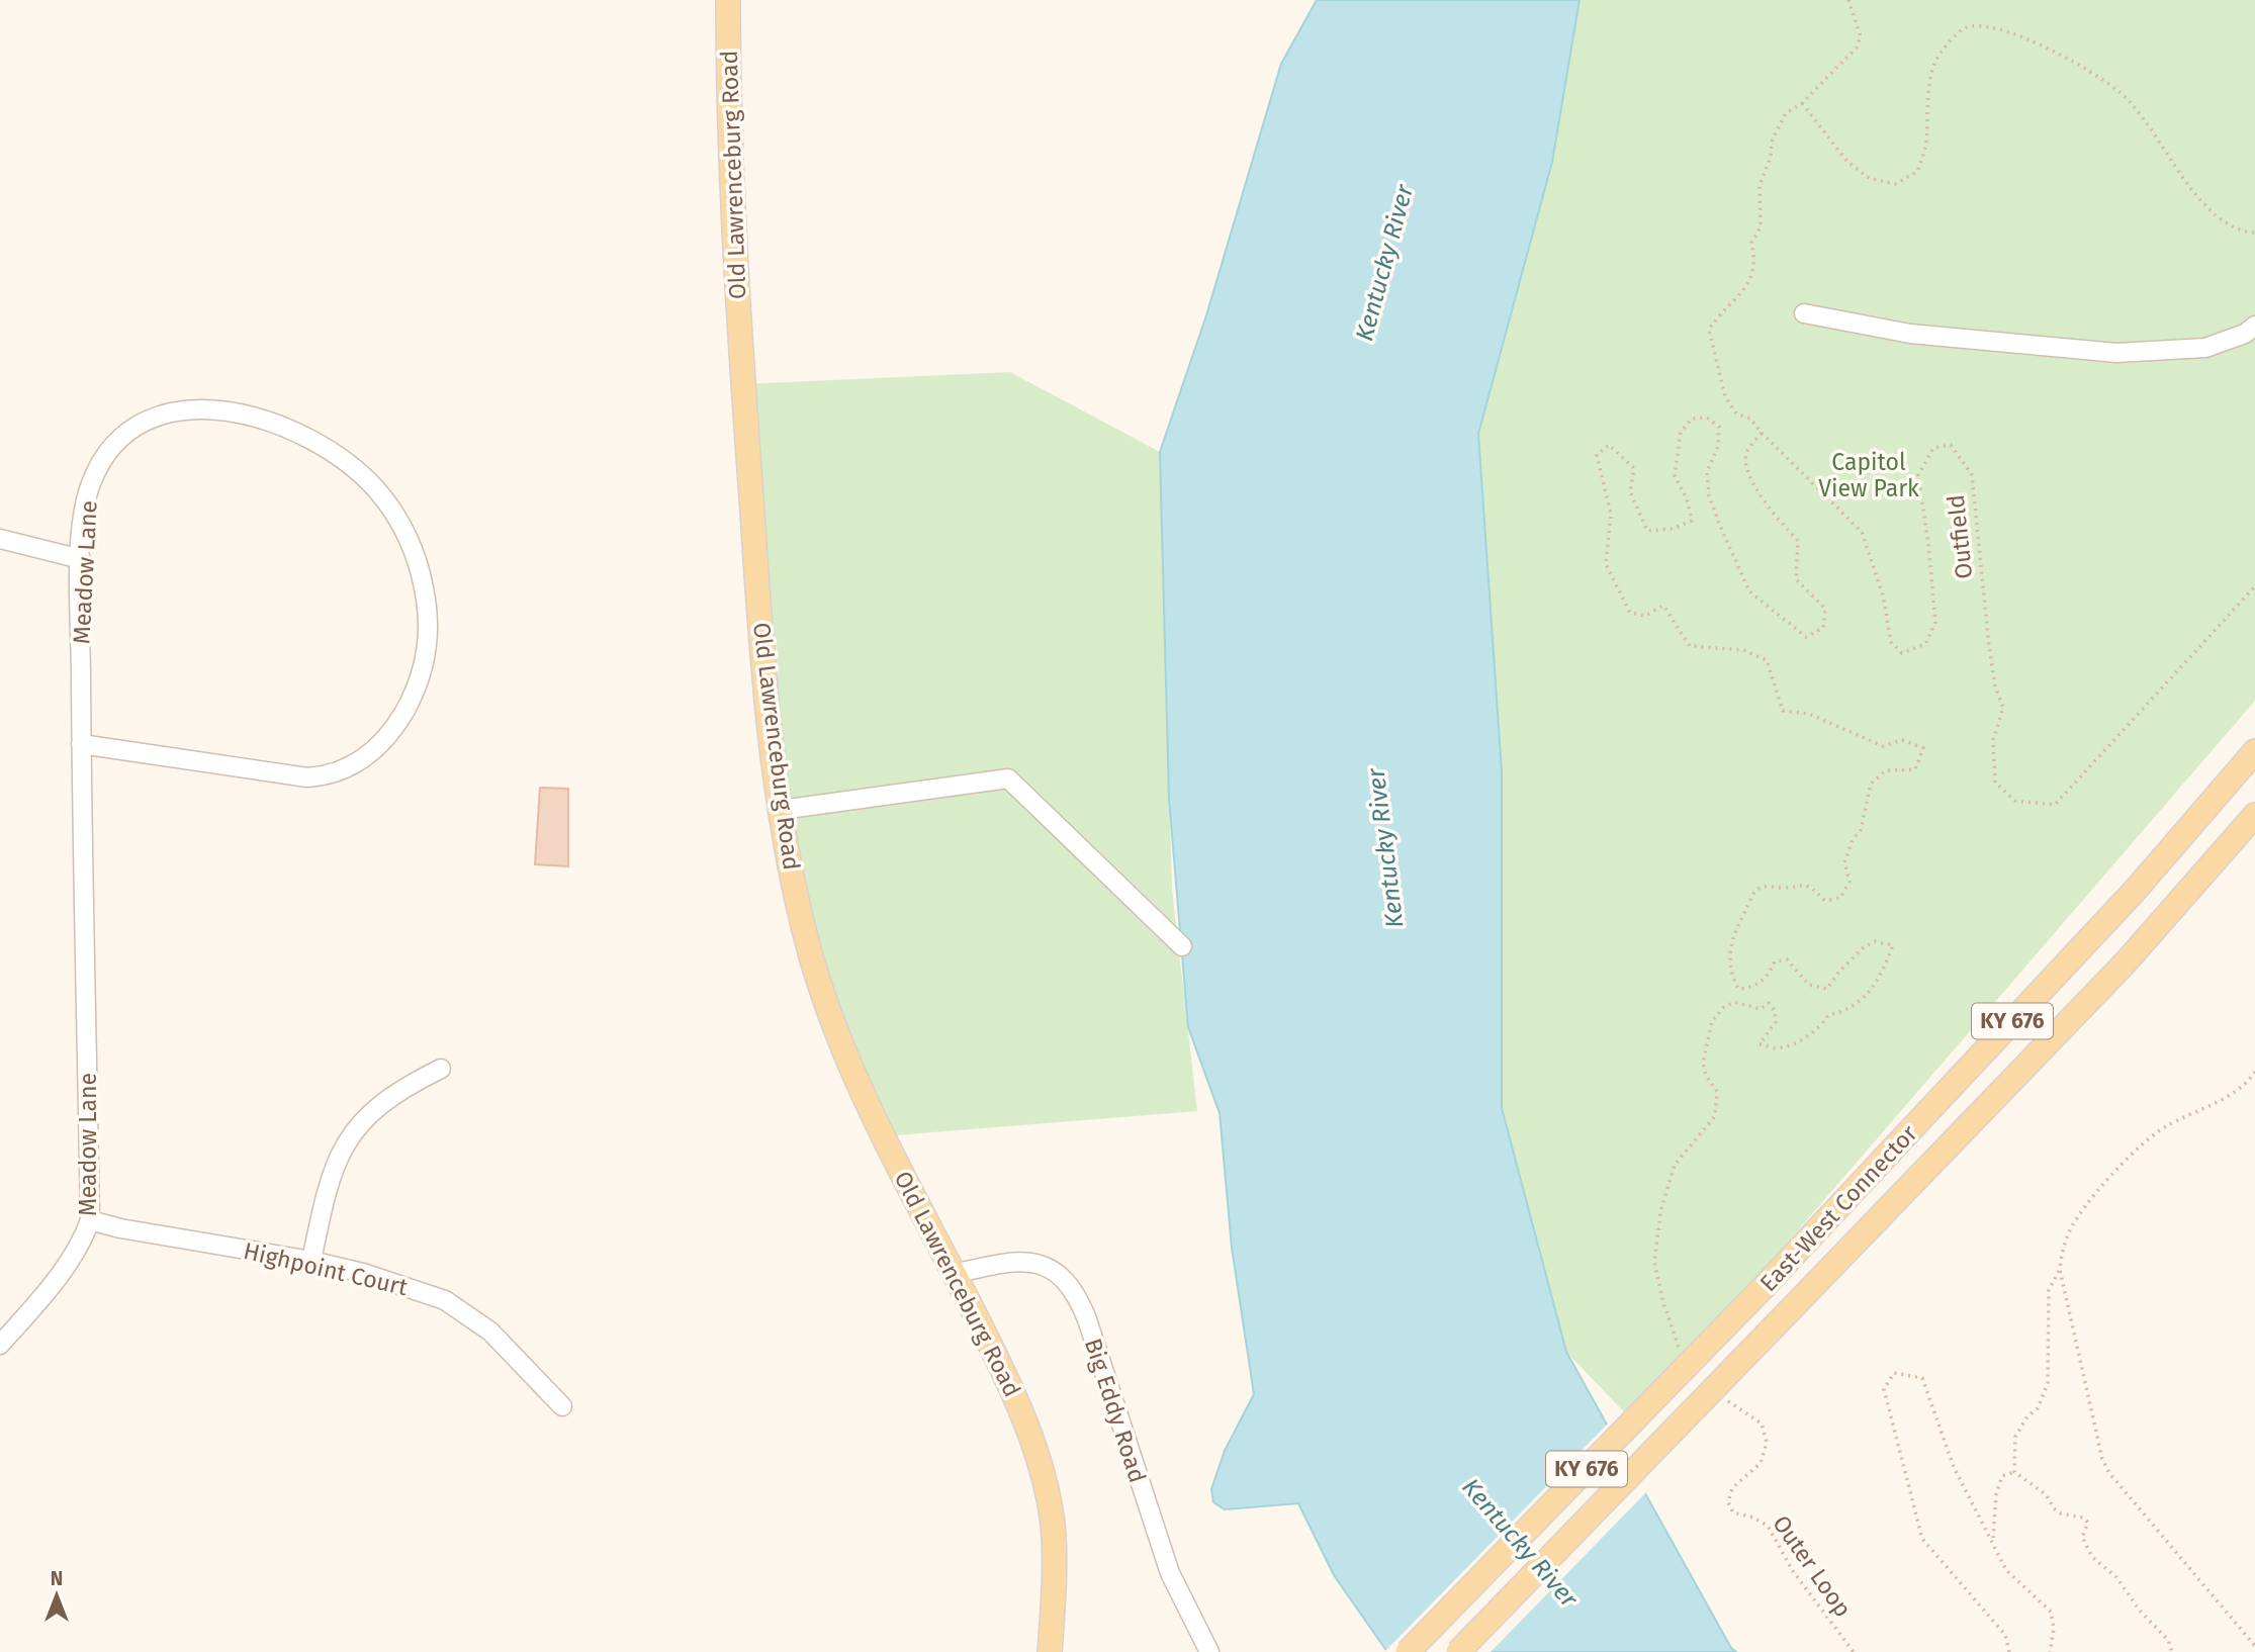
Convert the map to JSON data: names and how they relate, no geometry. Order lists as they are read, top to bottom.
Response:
{
  "streets": {
    "main road": ["Old Lawrenceburg Road", "KY 676", "East-West Connector"],
    "street": ["Meadow Lane", "Highpoint Court", "Big Eddy Road"],
    "path": ["Outfield", "Outer Loop"]
  },
  "crossings": [
    ["Old Lawrenceburg Road", "Big Eddy Road"],
    ["Meadow Lane", "Highpoint Court"]
  ],
  "water": ["Kentucky River"],
  "parks": ["Capitol View Park"],
  "north": "top"
}
